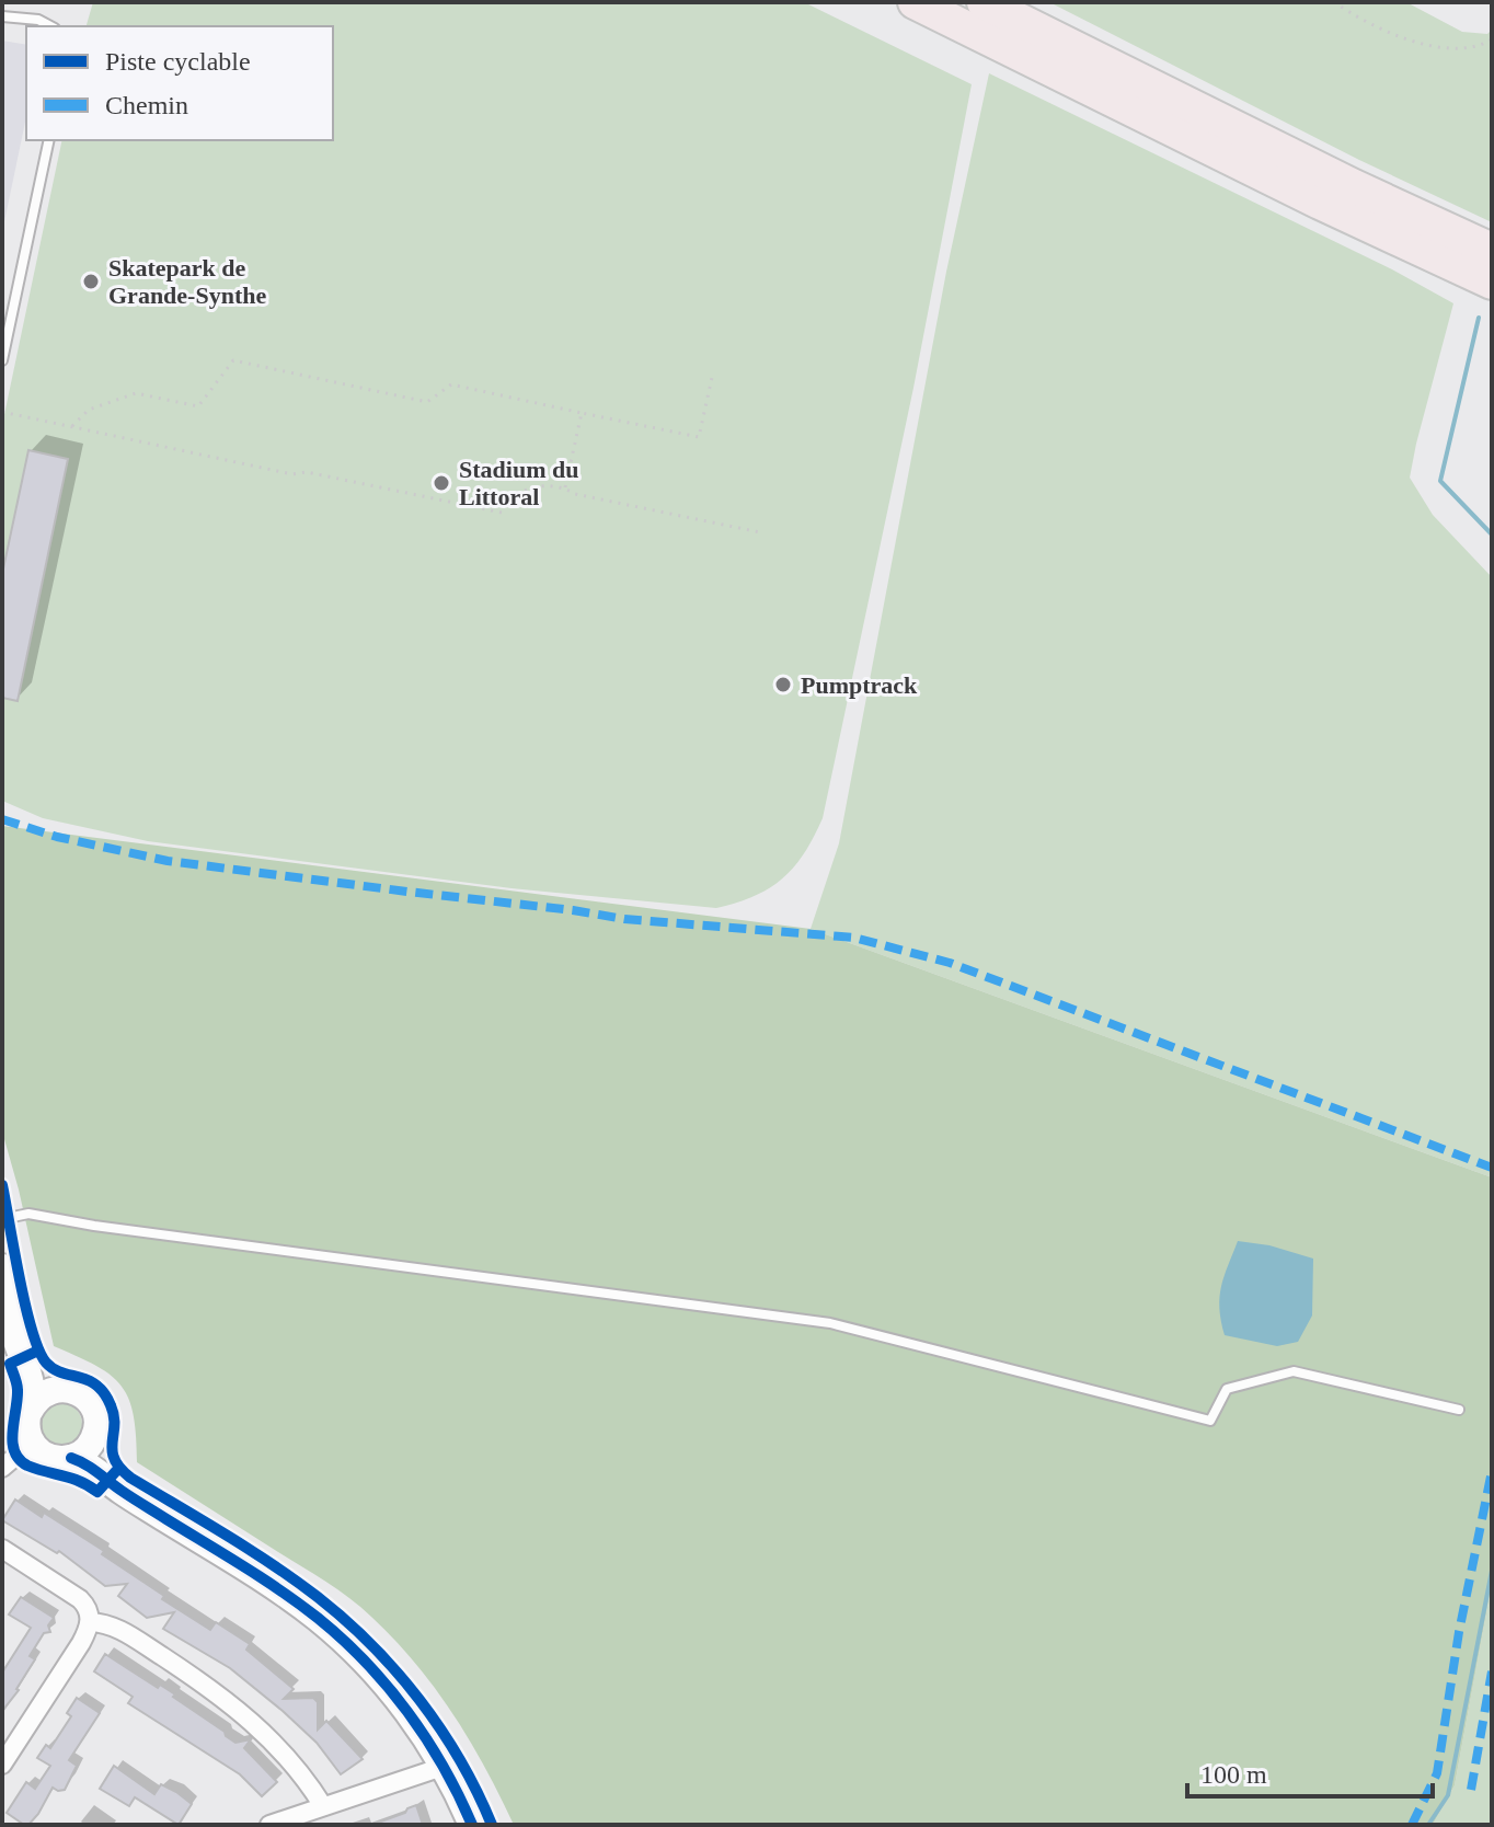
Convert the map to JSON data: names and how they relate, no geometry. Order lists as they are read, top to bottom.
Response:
{
  "places": ["Skatepark de Grande-Synthe", "Stadium du Littoral", "Pumptrack"],
  "legend": ["Piste cyclable", "Chemin"],
  "scale_bar": "100 m"
}
